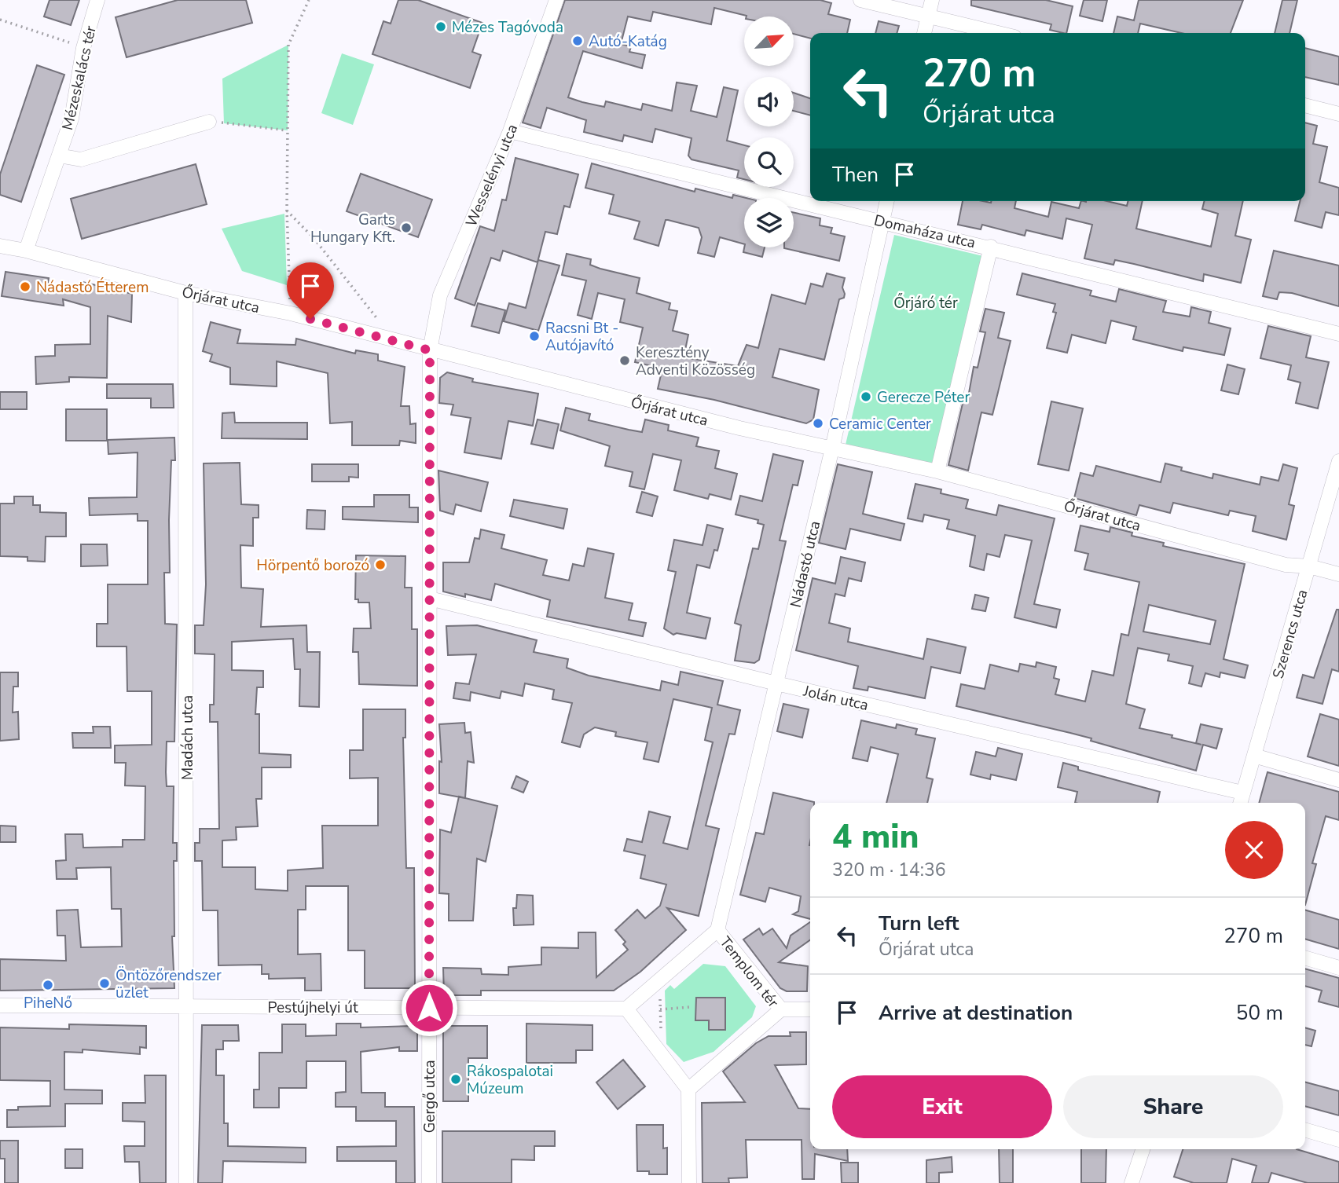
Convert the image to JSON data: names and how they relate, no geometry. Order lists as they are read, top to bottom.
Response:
{
  "streets": {
    "street": [
      "Mézeskalács tér",
      "Wesselényi utca",
      "Domaháza utca",
      "Őrjárat utca",
      "Nádastó utca",
      "Szerencs utca",
      "Jolán utca",
      "Madách utca",
      "Templom tér",
      "Pestújhelyi út",
      "Gergő utca"
    ]
  },
  "crossings": [
    ["Mézeskalács tér", "Őrjárat utca"],
    ["Wesselényi utca", "Domaháza utca"],
    ["Wesselényi utca", "Őrjárat utca"],
    ["Wesselényi utca", "Gergő utca"],
    ["Domaháza utca", "Nádastó utca"],
    ["Őrjárat utca", "Nádastó utca"],
    ["Őrjárat utca", "Szerencs utca"],
    ["Őrjárat utca", "Madách utca"],
    ["Őrjárat utca", "Gergő utca"],
    ["Nádastó utca", "Jolán utca"],
    ["Nádastó utca", "Templom tér"],
    ["Szerencs utca", "Jolán utca"],
    ["Jolán utca", "Gergő utca"],
    ["Madách utca", "Pestújhelyi út"],
    ["Templom tér", "Pestújhelyi út"],
    ["Pestújhelyi út", "Gergő utca"]
  ],
  "parks": ["Őrjáró tér"],
  "places": [
    "Mézes Tagóvoda",
    "Autó-Katág",
    "Garts Hungary Kft.",
    "Nádastó Étterem",
    "Racsni Bt - Autójavító",
    "Keresztény Adventi Közösség",
    "Gerecze Péter",
    "Ceramic Center",
    "Hörpentő borozó",
    "Öntözőrendszer üzlet",
    "PiheNő",
    "Rákospalotai Múzeum"
  ],
  "north": "top right",
  "page": {
    "turn": ["270 m", "Őrjárat utca"],
    "then": "Then",
    "heading": ["4 min", "320 m · 14:36"],
    "list": [
      {
        "name": "Turn left",
        "note": "Őrjárat utca",
        "value": "270 m"
      },
      {
        "name": "Arrive at destination",
        "value": "50 m"
      }
    ],
    "buttons": ["Exit", "Share"]
  }
}
